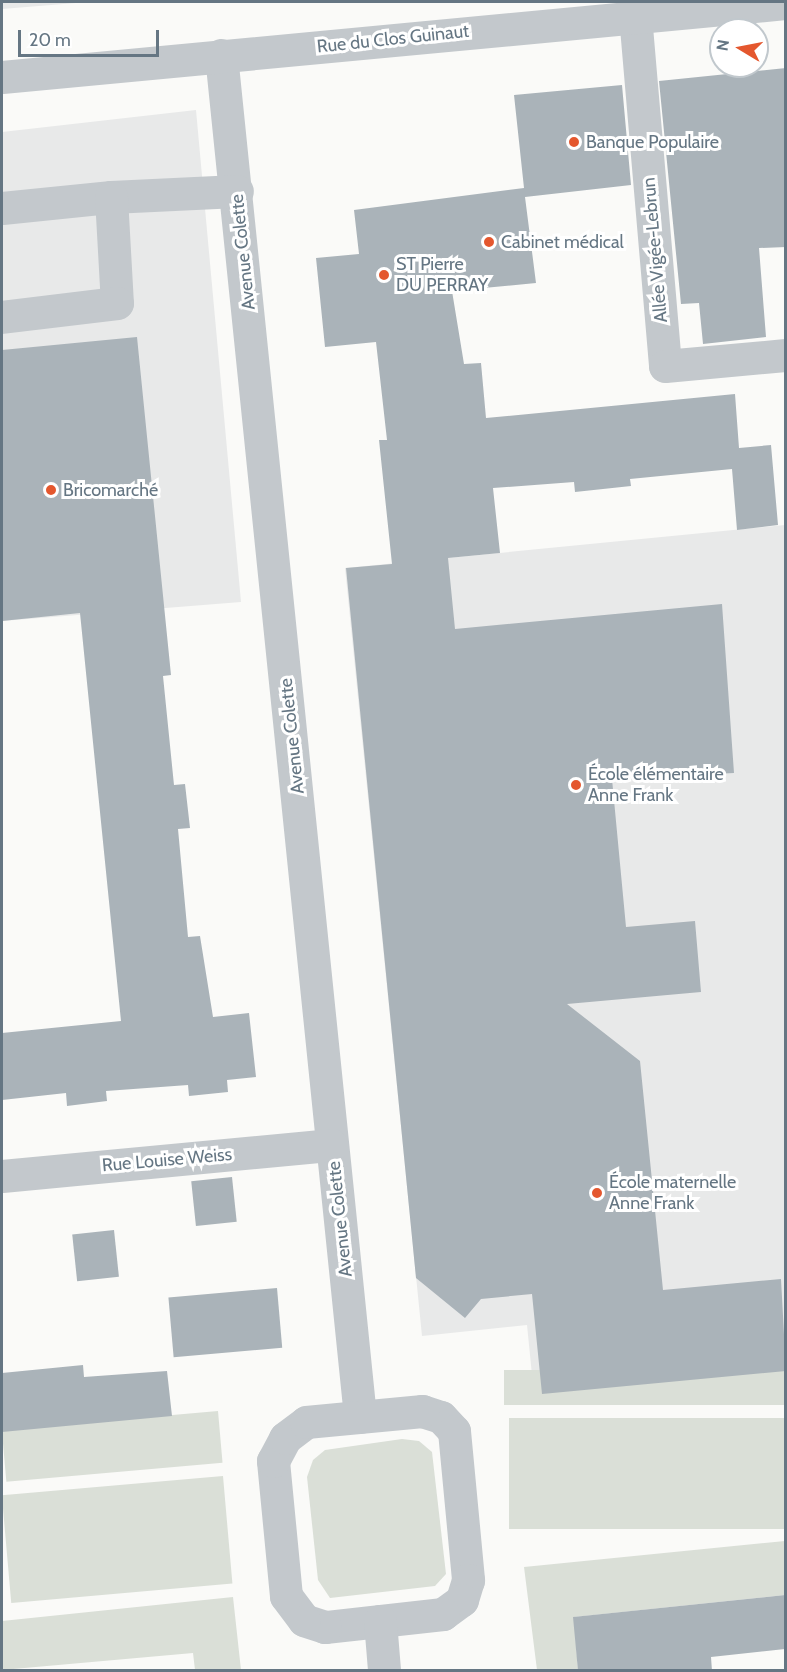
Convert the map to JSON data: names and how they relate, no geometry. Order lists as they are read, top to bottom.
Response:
{
  "streets": {
    "street": [
      "Rue du Clos Guinaut",
      "Allée Vigée-Lebrun",
      "Avenue Colette",
      "Rue Louise Weiss"
    ]
  },
  "crossings": [
    ["Rue du Clos Guinaut", "Allée Vigée-Lebrun"],
    ["Rue du Clos Guinaut", "Avenue Colette"],
    ["Avenue Colette", "Rue Louise Weiss"]
  ],
  "places": [
    "Banque Populaire",
    "Cabinet médical",
    "ST Pierre DU PERRAY",
    "Bricomarché",
    "École élémentaire Anne Frank",
    "École maternelle Anne Frank"
  ],
  "scale_bar": "20 m",
  "north": "left"
}
